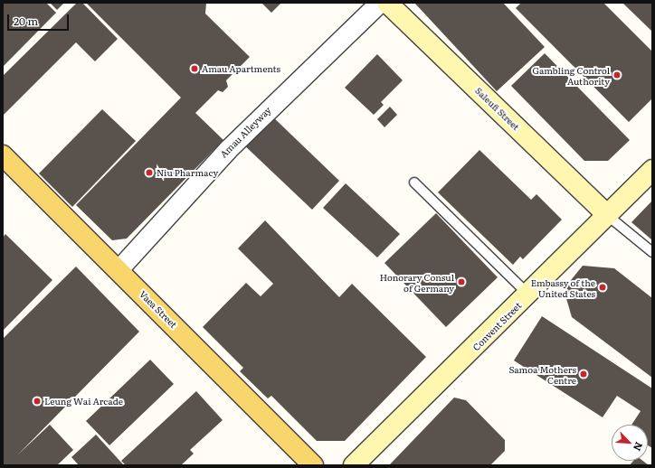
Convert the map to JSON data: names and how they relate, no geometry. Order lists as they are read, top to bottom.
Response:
{
  "streets": {
    "main road": ["Saleufi Street", "Vaea Street", "Convent Street"],
    "street": ["Amau Alleyway"]
  },
  "crossings": [
    ["Saleufi Street", "Convent Street"],
    ["Amau Alleyway", "Vaea Street"]
  ],
  "places": [
    "Amau Apartments",
    "Gambling Control Authority",
    "Niu Pharmacy",
    "Honorary Consul of Germany",
    "Embassy of the United States",
    "Samoa Mothers Centre",
    "Leung Wai Arcade"
  ],
  "scale_bar": "20 m",
  "north": "bottom right"
}
